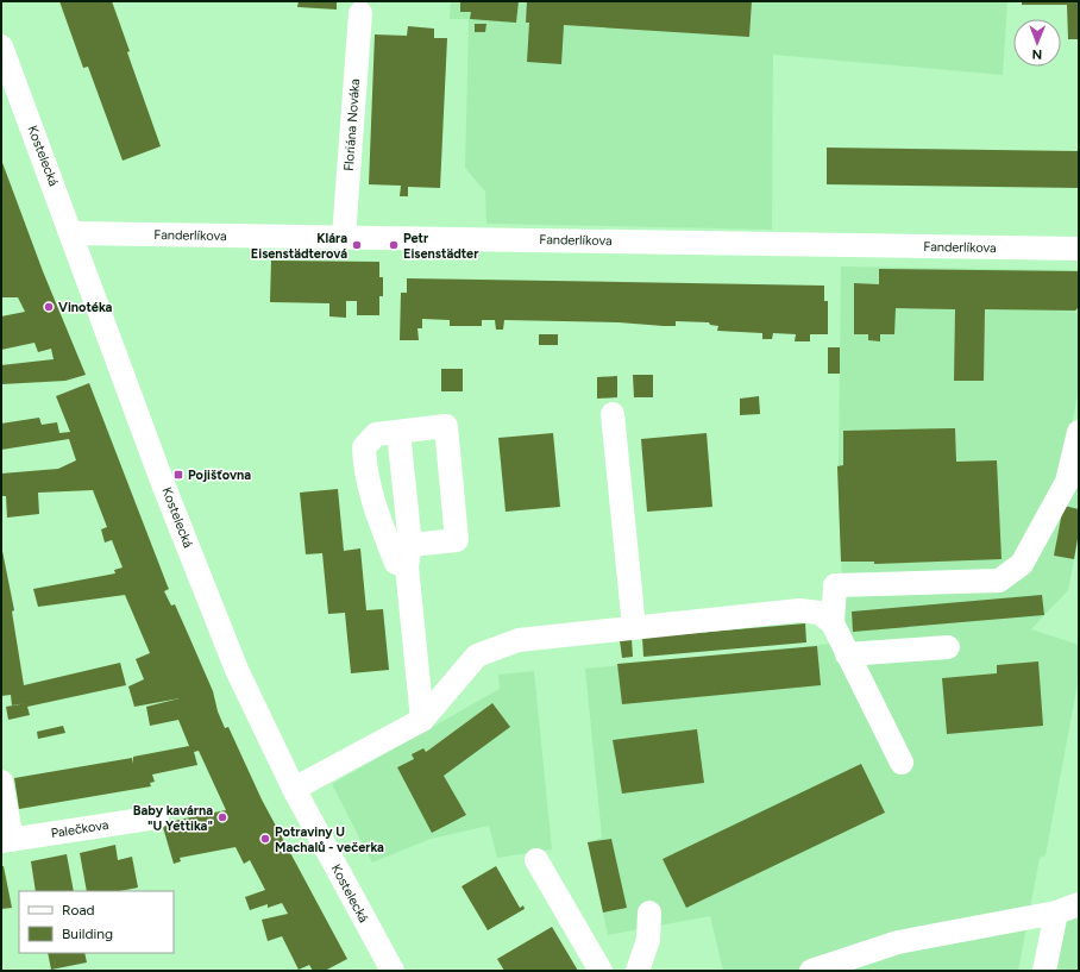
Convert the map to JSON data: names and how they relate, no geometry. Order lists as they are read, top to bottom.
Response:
{
  "streets": {
    "street": [
      "Floriána Nováka",
      "Kostelecká",
      "Fanderlíkova",
      "Palečkova"
    ]
  },
  "crossings": [
    ["Floriána Nováka", "Fanderlíkova"],
    ["Kostelecká", "Fanderlíkova"]
  ],
  "places": {
    "other": [
      "Klára Eisenstädterová",
      "Petr Eisenstädter",
      "Vinotéka",
      "Baby kavárna \"U Yettika\"",
      "Potraviny U Machalů - večerka"
    ],
    "transit": ["Pojišťovna"]
  },
  "legend": ["Road", "Building"],
  "north": "bottom"
}
